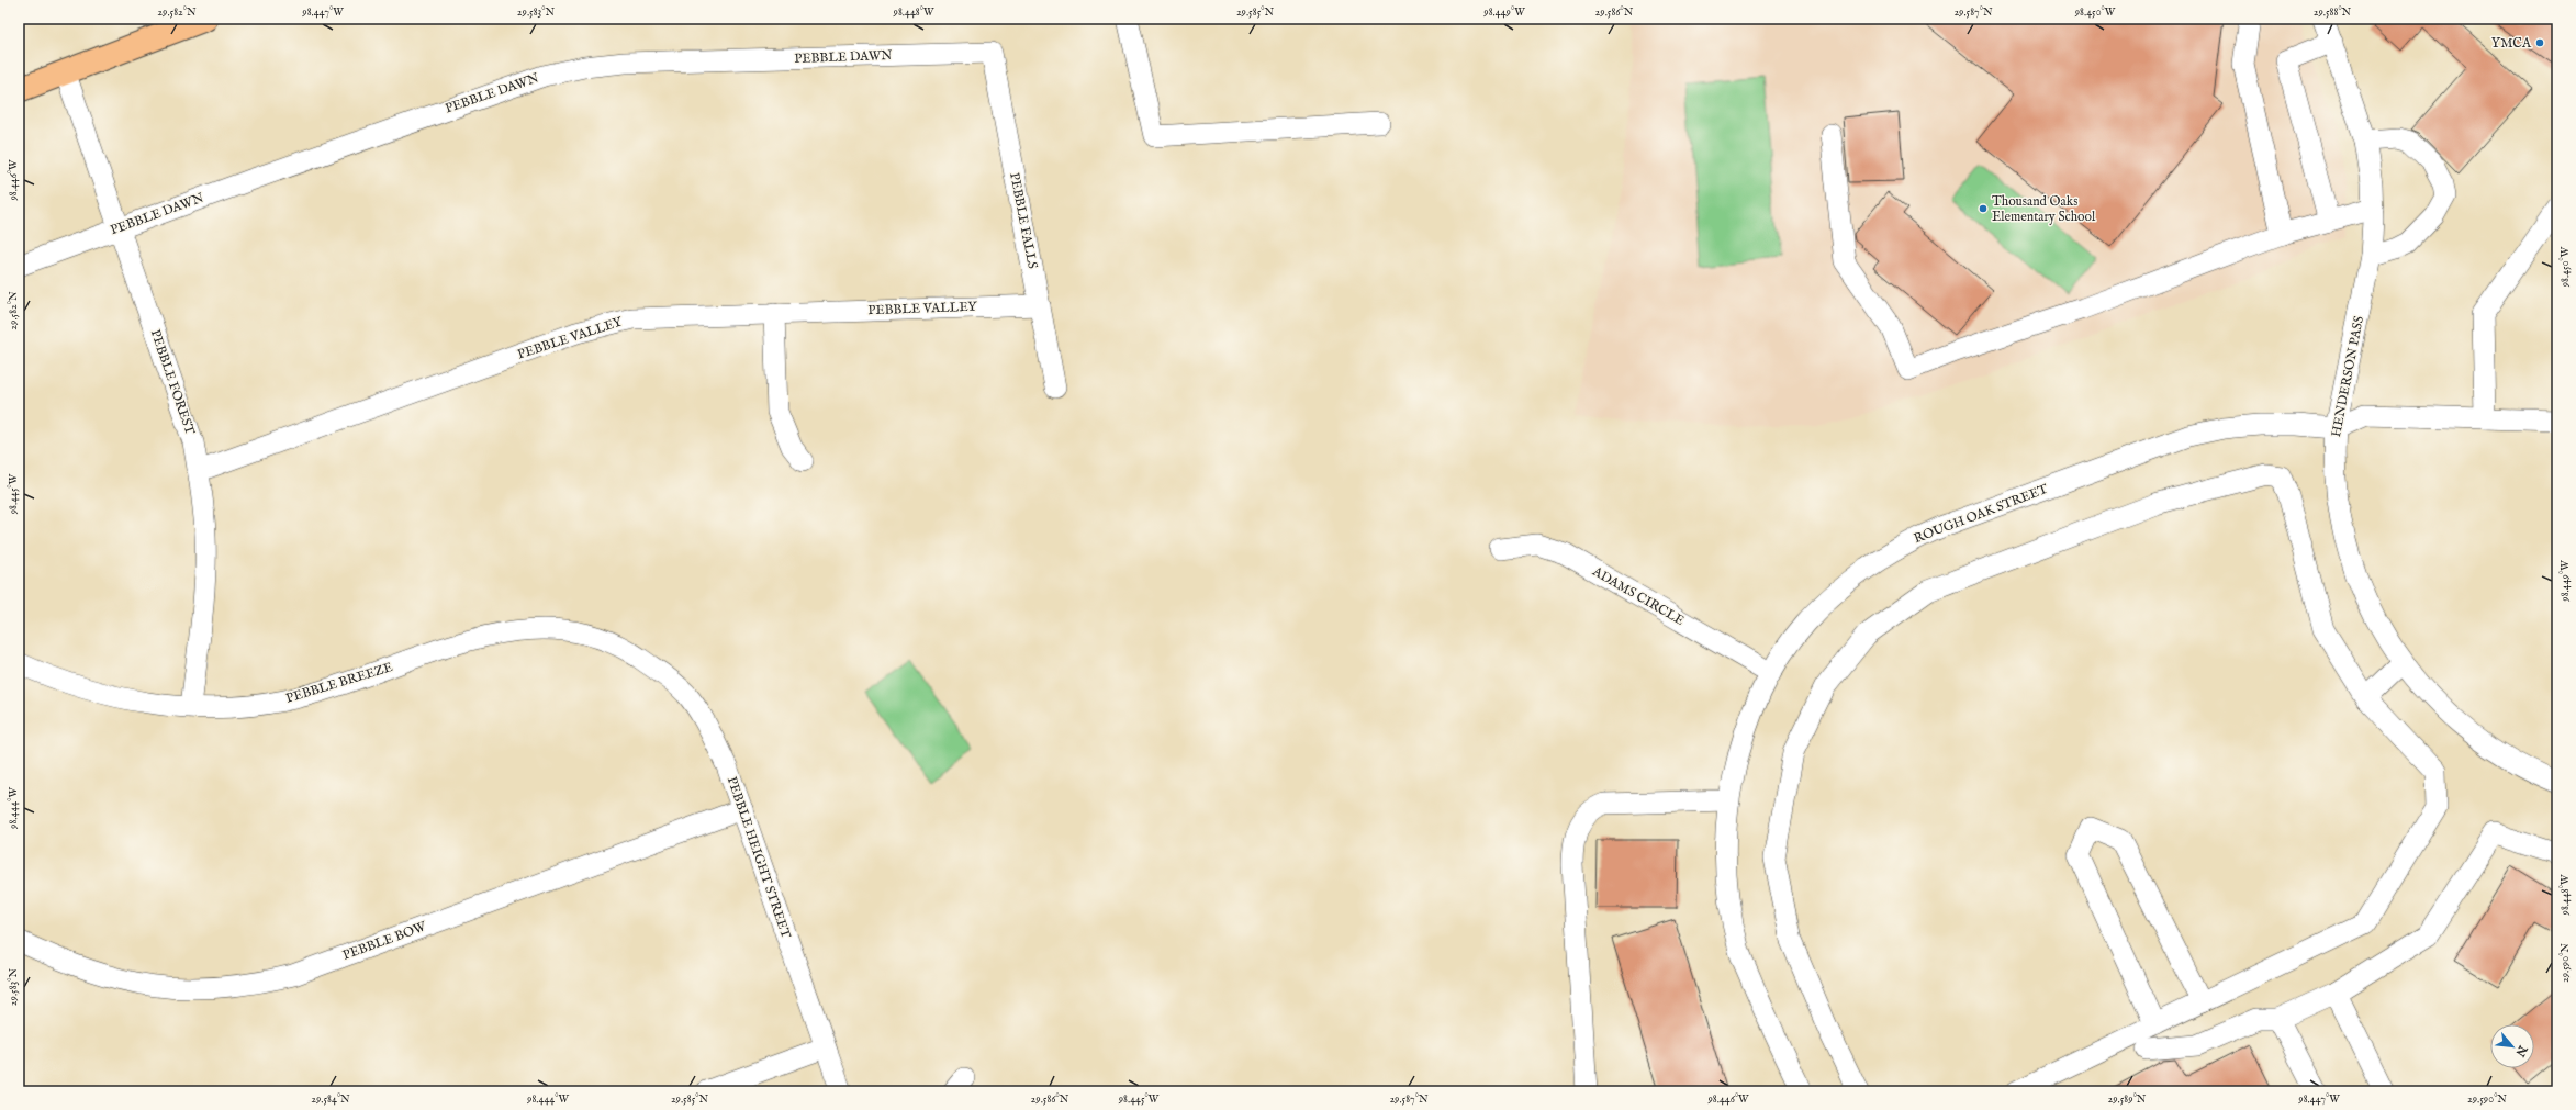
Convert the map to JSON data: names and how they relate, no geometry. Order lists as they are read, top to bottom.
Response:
{
  "streets": {
    "street": [
      "PEBBLE DAWN",
      "PEBBLE FALLS",
      "PEBBLE VALLEY",
      "HENDERSON PASS",
      "PEBBLE FOREST",
      "ROUGH OAK STREET",
      "ADAMS CIRCLE",
      "PEBBLE BREEZE",
      "PEBBLE HEIGHT STREET",
      "PEBBLE BOW"
    ]
  },
  "crossings": [
    ["PEBBLE DAWN", "PEBBLE FALLS"],
    ["PEBBLE DAWN", "PEBBLE FOREST"],
    ["PEBBLE FALLS", "PEBBLE VALLEY"],
    ["PEBBLE VALLEY", "PEBBLE FOREST"],
    ["HENDERSON PASS", "ROUGH OAK STREET"],
    ["PEBBLE FOREST", "PEBBLE BREEZE"],
    ["ROUGH OAK STREET", "ADAMS CIRCLE"],
    ["PEBBLE BREEZE", "PEBBLE HEIGHT STREET"],
    ["PEBBLE HEIGHT STREET", "PEBBLE BOW"]
  ],
  "places": ["YMCA", "Thousand Oaks Elementary School"],
  "north": "bottom right",
  "coordinates": [
    "29.582°N",
    "98.447°W",
    "29.583°N",
    "98.448°W",
    "29.585°N",
    "98.449°W",
    "29.586°N",
    "29.587°N",
    "98.450°W",
    "29.588°N",
    "98.446°W",
    "98.445°W",
    "98.444°W",
    "29.590°N",
    "29.584°N",
    "29.589°N"
  ]
}
